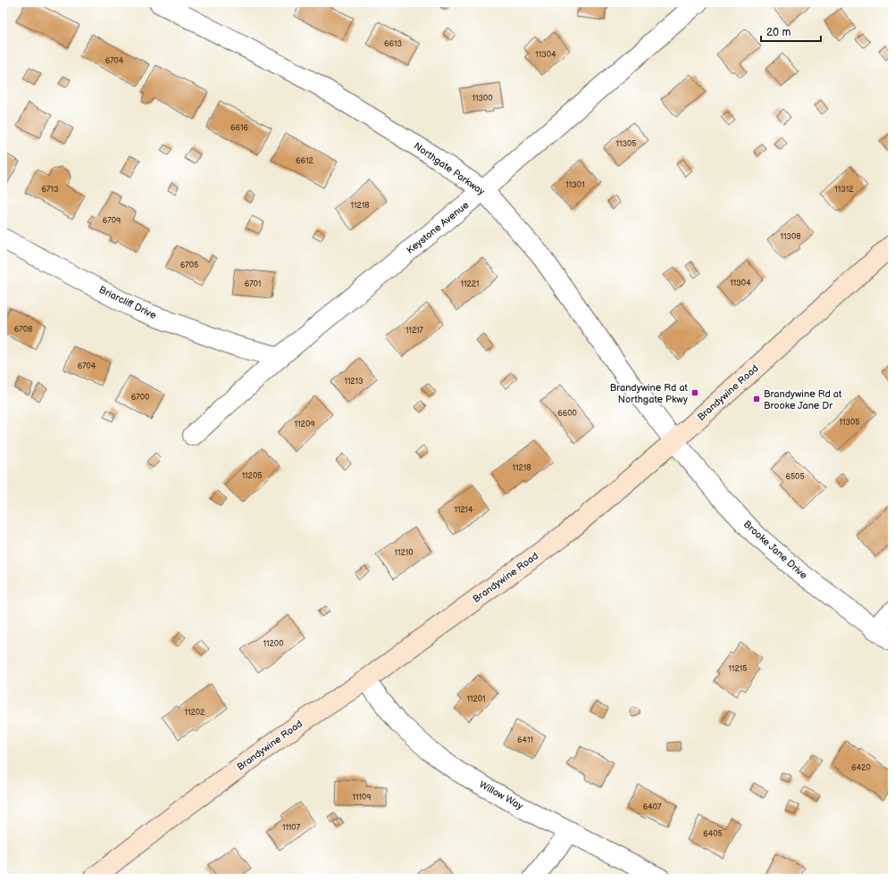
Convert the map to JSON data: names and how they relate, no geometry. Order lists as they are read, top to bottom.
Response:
{
  "streets": {
    "main road": ["Brandywine Road"],
    "street": [
      "Northgate Parkway",
      "Keystone Avenue",
      "Briarcliff Drive",
      "Brooke Jane Drive",
      "Willow Way"
    ]
  },
  "crossings": [
    ["Northgate Parkway", "Keystone Avenue"],
    ["Northgate Parkway", "Brandywine Road"],
    ["Northgate Parkway", "Brooke Jane Drive"],
    ["Keystone Avenue", "Briarcliff Drive"],
    ["Brandywine Road", "Brooke Jane Drive"],
    ["Brandywine Road", "Willow Way"]
  ],
  "places": {
    "transit": ["Brandywine Rd at Northgate Pkwy", "Brandywine Rd at Brooke Jane Dr"]
  },
  "house_numbers": [
    "6613",
    "11304",
    "6704",
    "11300",
    "6616",
    "11305",
    "6612",
    "11301",
    "6713",
    "11312",
    "11218",
    "6709",
    "11308",
    "6705",
    "11304",
    "6701",
    "11221",
    "6708",
    "11217",
    "6704",
    "11213",
    "6700",
    "6600",
    "11305",
    "11209",
    "11218",
    "11205",
    "6505",
    "11214",
    "11210",
    "11200",
    "11215",
    "11201",
    "11202",
    "6411",
    "6420",
    "11109",
    "6407",
    "11107",
    "6405"
  ],
  "scale_bar": "20 m"
}
